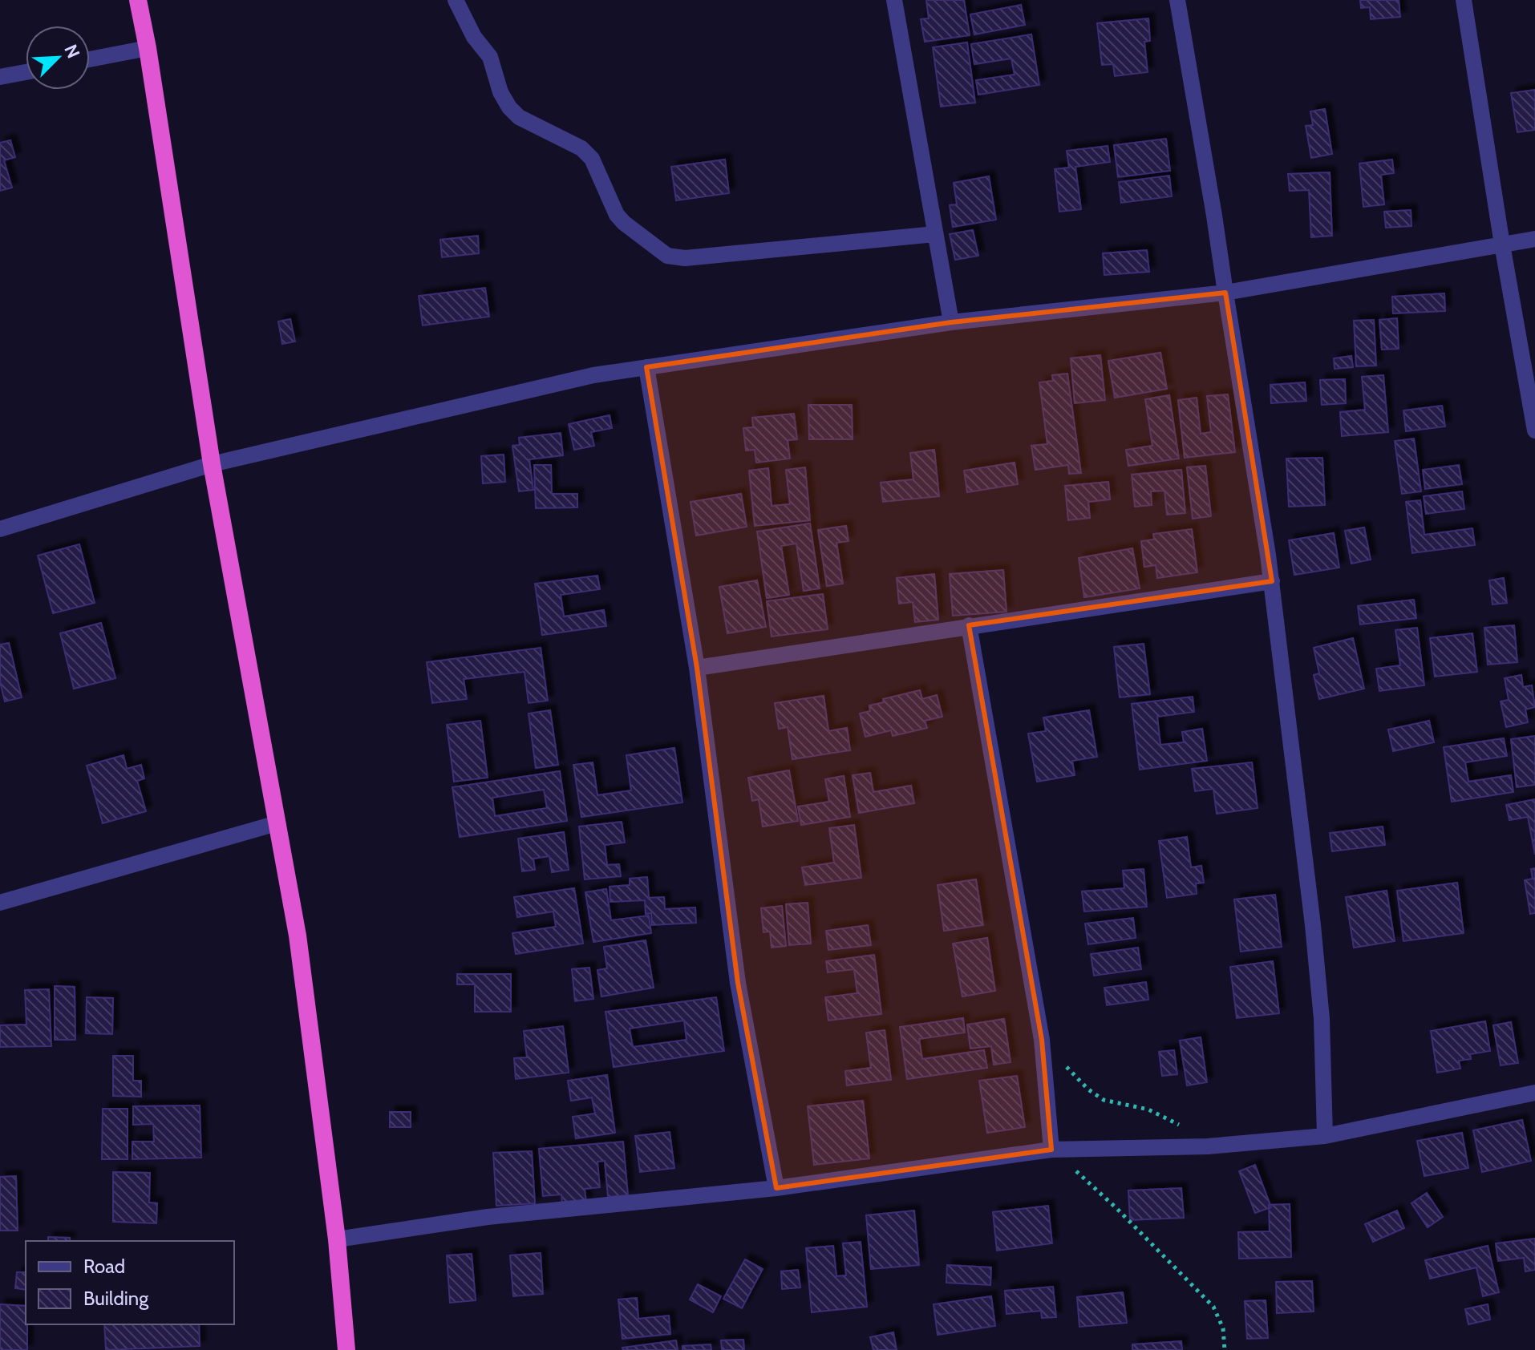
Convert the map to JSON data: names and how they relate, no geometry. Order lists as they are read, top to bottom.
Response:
{
  "legend": ["Road", "Building"],
  "north": "top right"
}
